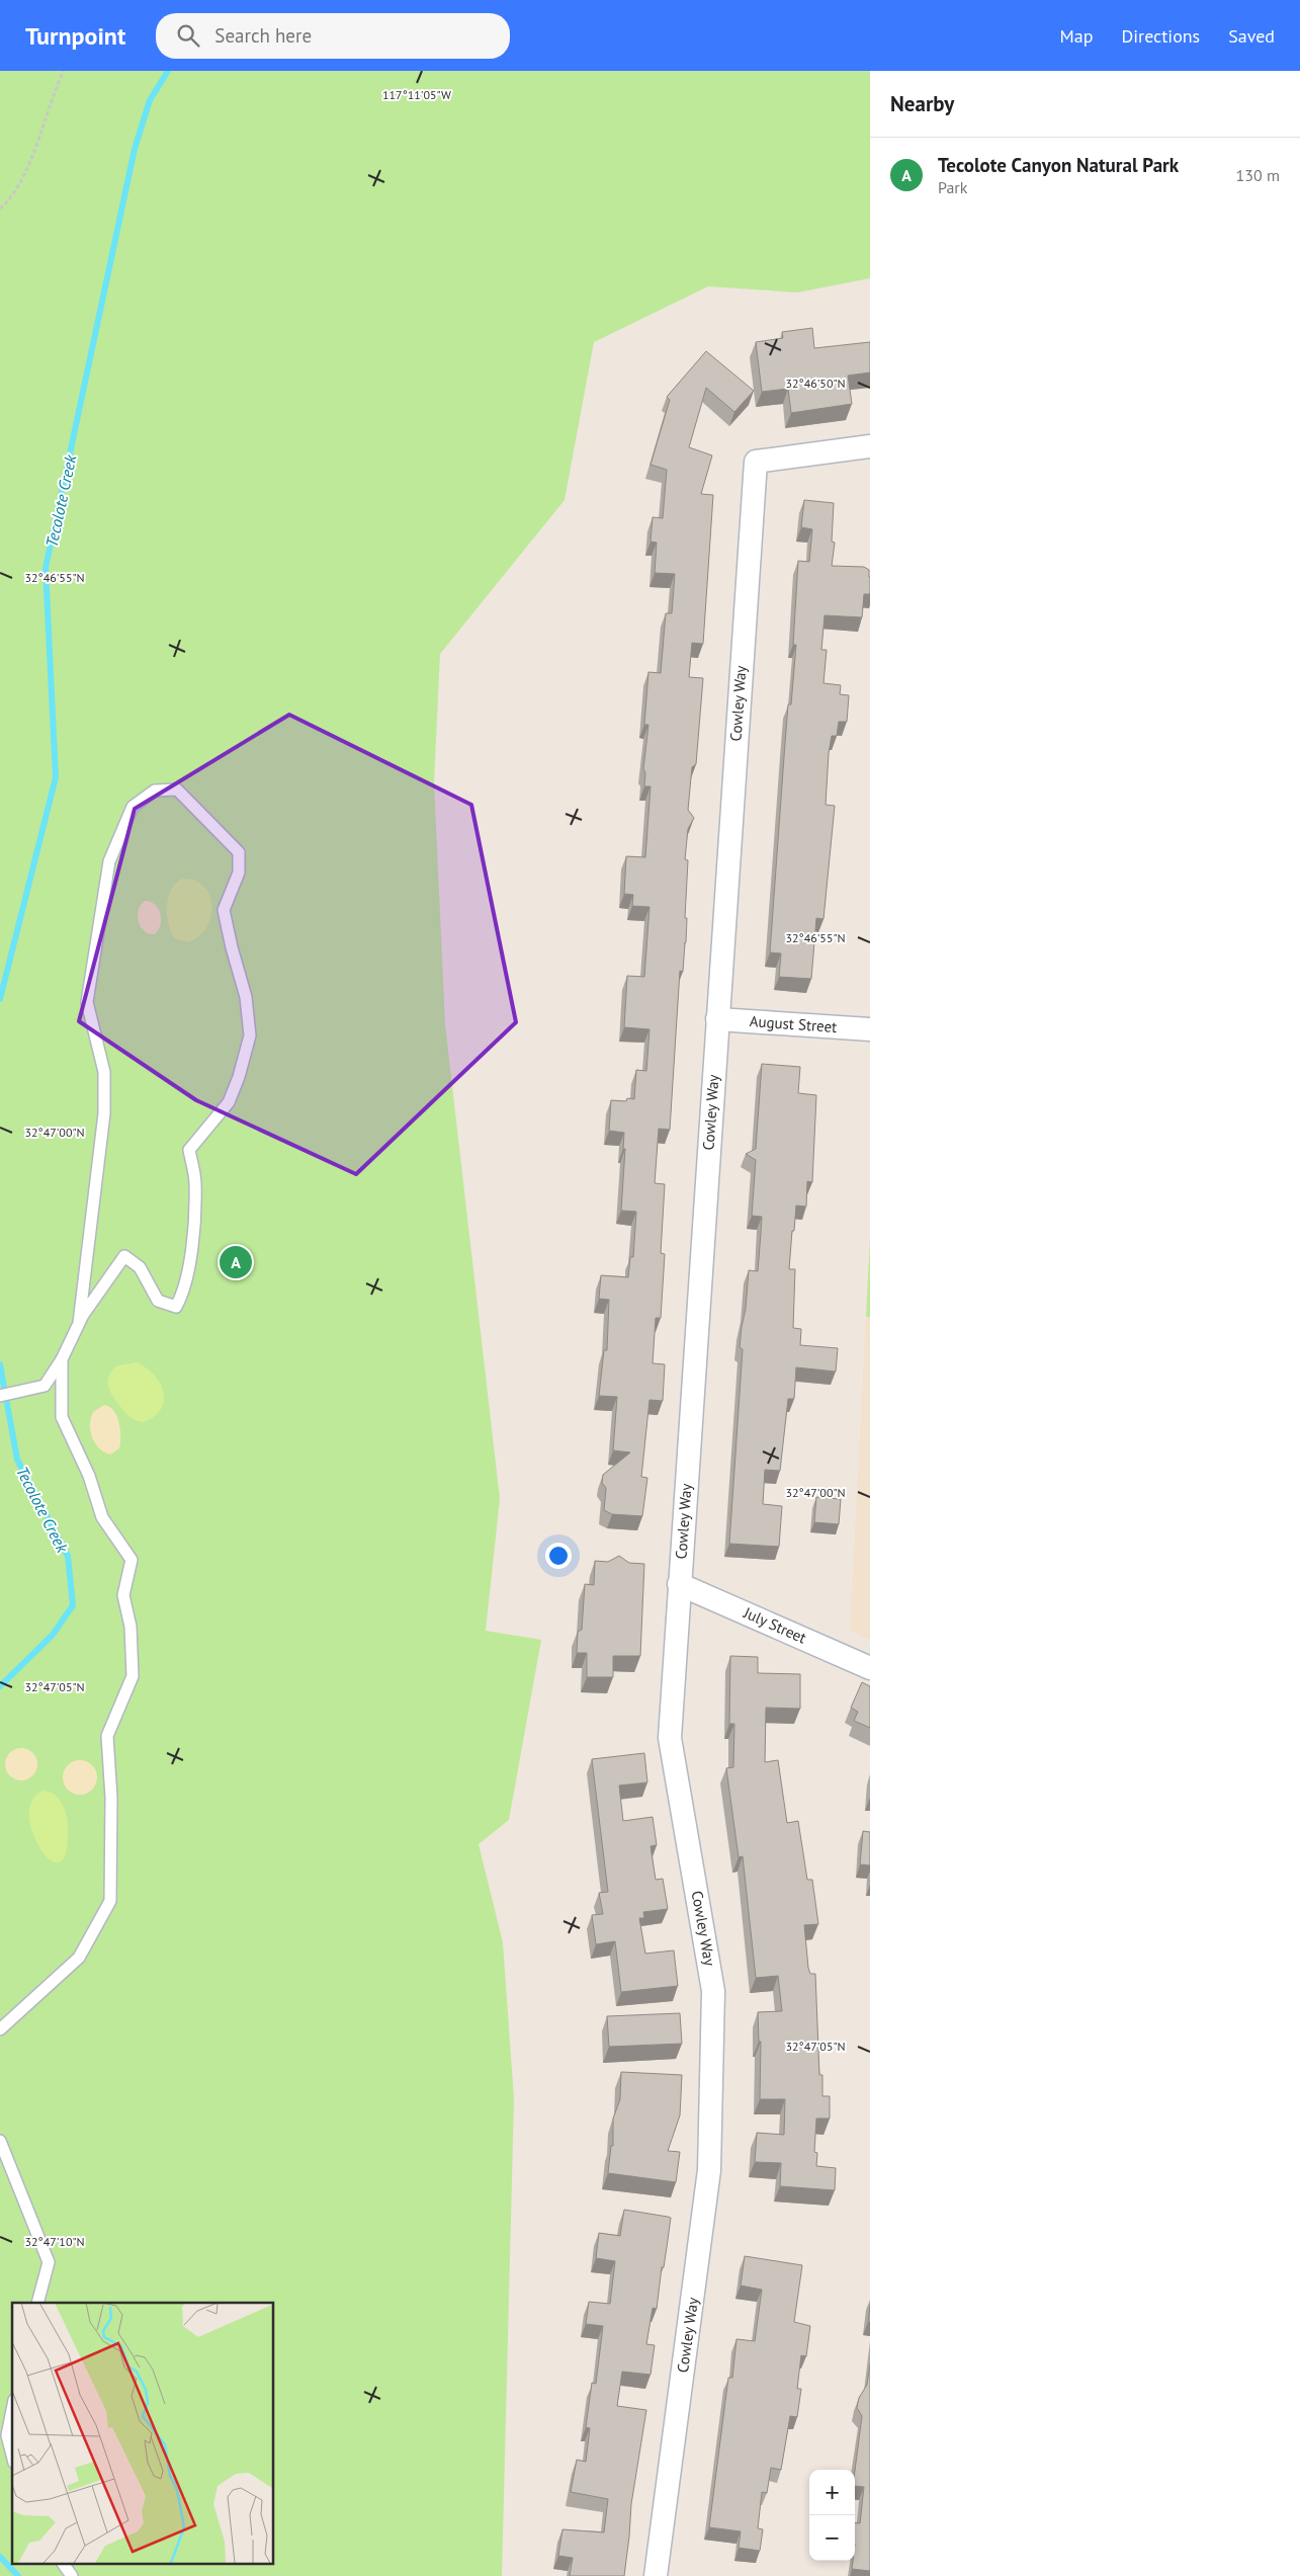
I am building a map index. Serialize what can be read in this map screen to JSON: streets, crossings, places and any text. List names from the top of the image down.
{
  "streets": {
    "street": ["Cowley Way", "August Street", "July Street"]
  },
  "crossings": [
    ["Cowley Way", "August Street"],
    ["Cowley Way", "July Street"]
  ],
  "water": ["Tecolote Creek"],
  "page": {
    "header": "Turnpoint",
    "search": "Search here",
    "nav": ["Map", "Directions", "Saved"],
    "heading": "Nearby",
    "list": [
      {
        "mark": "A",
        "name": "Tecolote Canyon Natural Park",
        "note": "Park",
        "value": "130 m"
      }
    ],
    "pins": "A",
    "map_buttons": ["+", "−"]
  },
  "coordinates": [
    "117°11'05\"W",
    "32°46'50\"N",
    "32°46'55\"N",
    "32°47'00\"N",
    "32°47'05\"N",
    "32°47'10\"N"
  ]
}
